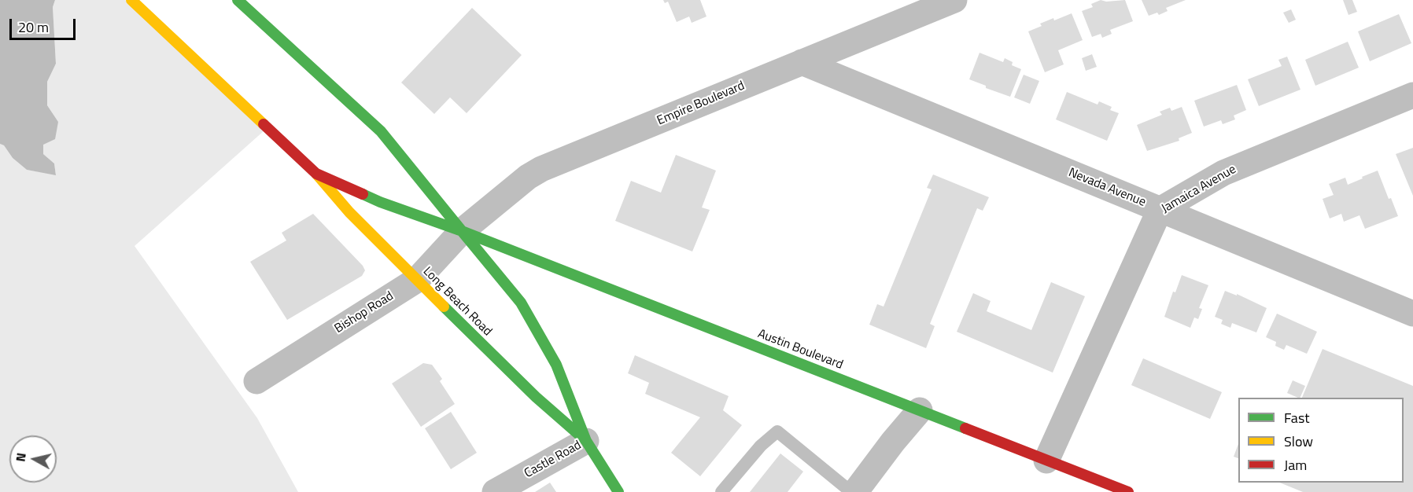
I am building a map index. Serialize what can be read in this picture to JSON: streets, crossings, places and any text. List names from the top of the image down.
{
  "streets": {
    "main road": ["Long Beach Road", "Austin Boulevard"],
    "street": [
      "Empire Boulevard",
      "Nevada Avenue",
      "Jamaica Avenue",
      "Bishop Road",
      "Castle Road"
    ]
  },
  "crossings": [
    ["Empire Boulevard", "Nevada Avenue"],
    ["Empire Boulevard", "Long Beach Road"],
    ["Empire Boulevard", "Bishop Road"],
    ["Empire Boulevard", "Austin Boulevard"],
    ["Nevada Avenue", "Jamaica Avenue"],
    ["Jamaica Avenue", "Austin Boulevard"],
    ["Long Beach Road", "Bishop Road"],
    ["Long Beach Road", "Austin Boulevard"],
    ["Long Beach Road", "Castle Road"],
    ["Bishop Road", "Austin Boulevard"]
  ],
  "legend": ["Fast", "Slow", "Jam"],
  "scale_bar": "20 m",
  "north": "left"
}
